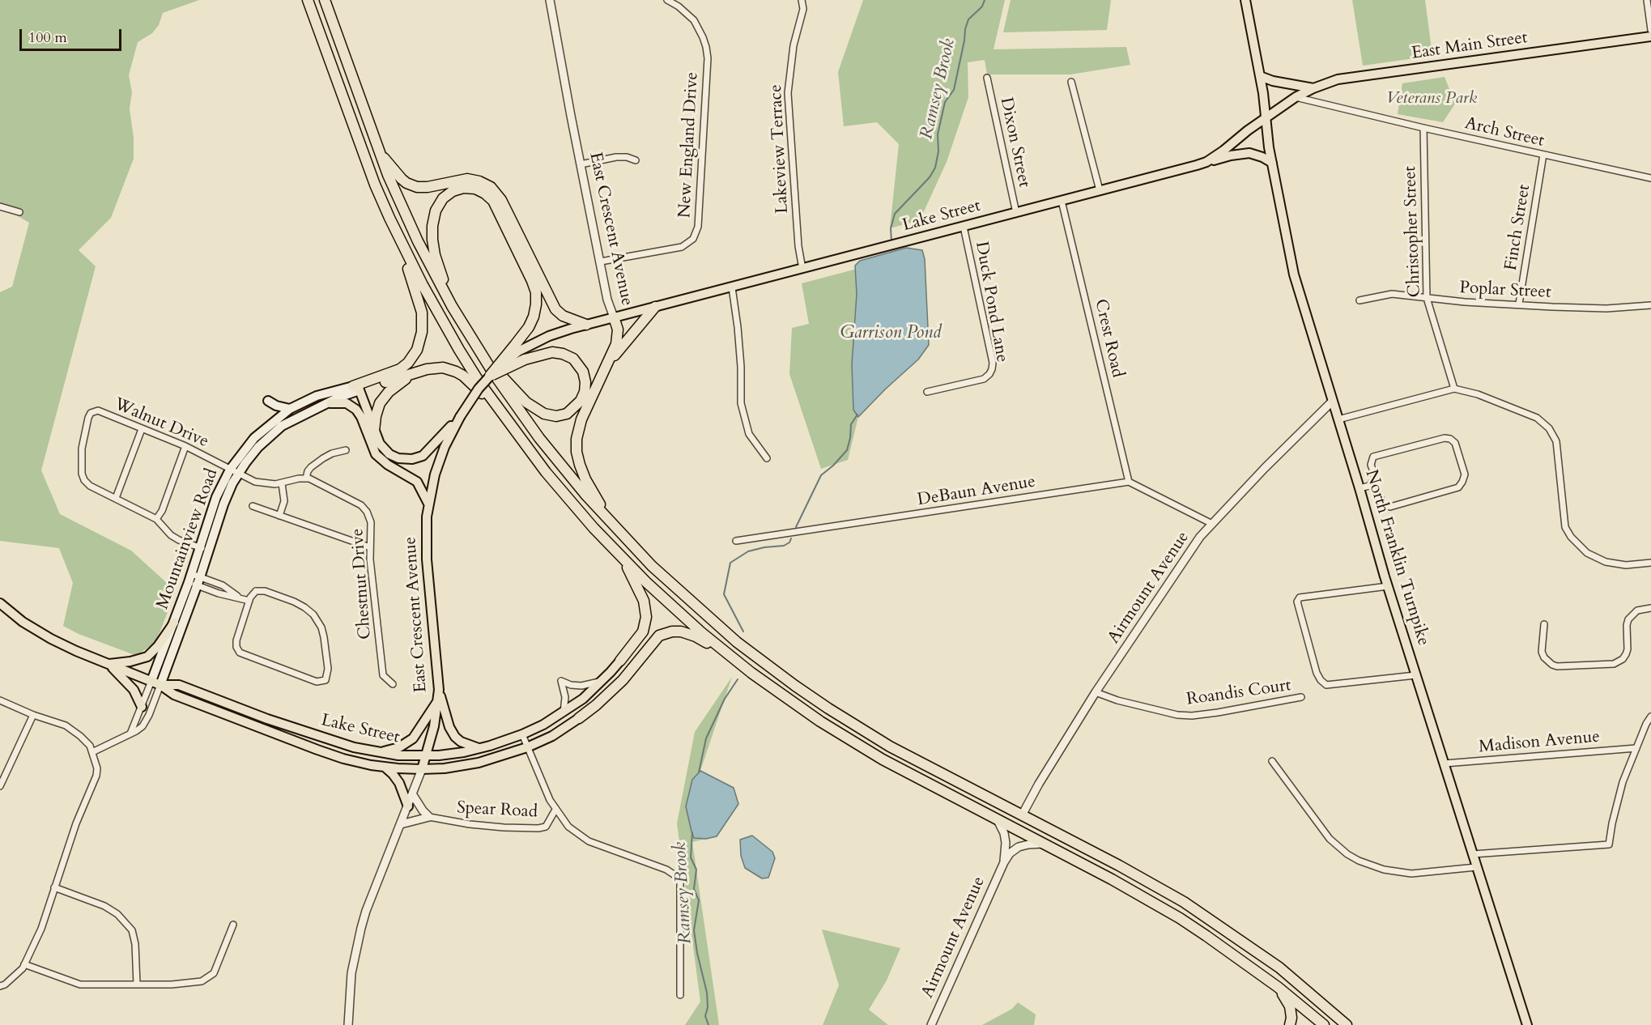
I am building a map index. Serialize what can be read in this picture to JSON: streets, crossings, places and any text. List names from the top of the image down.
{
  "streets": {
    "main road": [
      "East Main Street",
      "Lake Street",
      "East Crescent Avenue",
      "Mountainview Road",
      "North Franklin Turnpike"
    ],
    "street": [
      "Arch Street",
      "Dixon Street",
      "New England Drive",
      "Lakeview Terrace",
      "Finch Street",
      "Christopher Street",
      "Poplar Street",
      "Duck Pond Lane",
      "Crest Road",
      "Walnut Drive",
      "DeBaun Avenue",
      "Chestnut Drive",
      "Airmount Avenue",
      "Roandis Court",
      "Madison Avenue",
      "Spear Road"
    ]
  },
  "crossings": [
    ["East Main Street", "Arch Street"],
    ["East Main Street", "Lake Street"],
    ["East Main Street", "North Franklin Turnpike"],
    ["Arch Street", "Finch Street"],
    ["Arch Street", "Christopher Street"],
    ["Dixon Street", "Lake Street"],
    ["New England Drive", "East Crescent Avenue"],
    ["Lakeview Terrace", "Lake Street"],
    ["Lake Street", "East Crescent Avenue"],
    ["Lake Street", "Duck Pond Lane"],
    ["Lake Street", "Crest Road"],
    ["Lake Street", "Mountainview Road"],
    ["Lake Street", "North Franklin Turnpike"],
    ["Lake Street", "Spear Road"],
    ["Finch Street", "Poplar Street"],
    ["Christopher Street", "Poplar Street"],
    ["Crest Road", "DeBaun Avenue"],
    ["Walnut Drive", "Mountainview Road"],
    ["North Franklin Turnpike", "Airmount Avenue"],
    ["North Franklin Turnpike", "Madison Avenue"],
    ["Airmount Avenue", "Roandis Court"]
  ],
  "water": ["Ramsey Brook", "Garrison Pond"],
  "parks": ["Veterans Park"],
  "scale_bar": "100 m"
}
